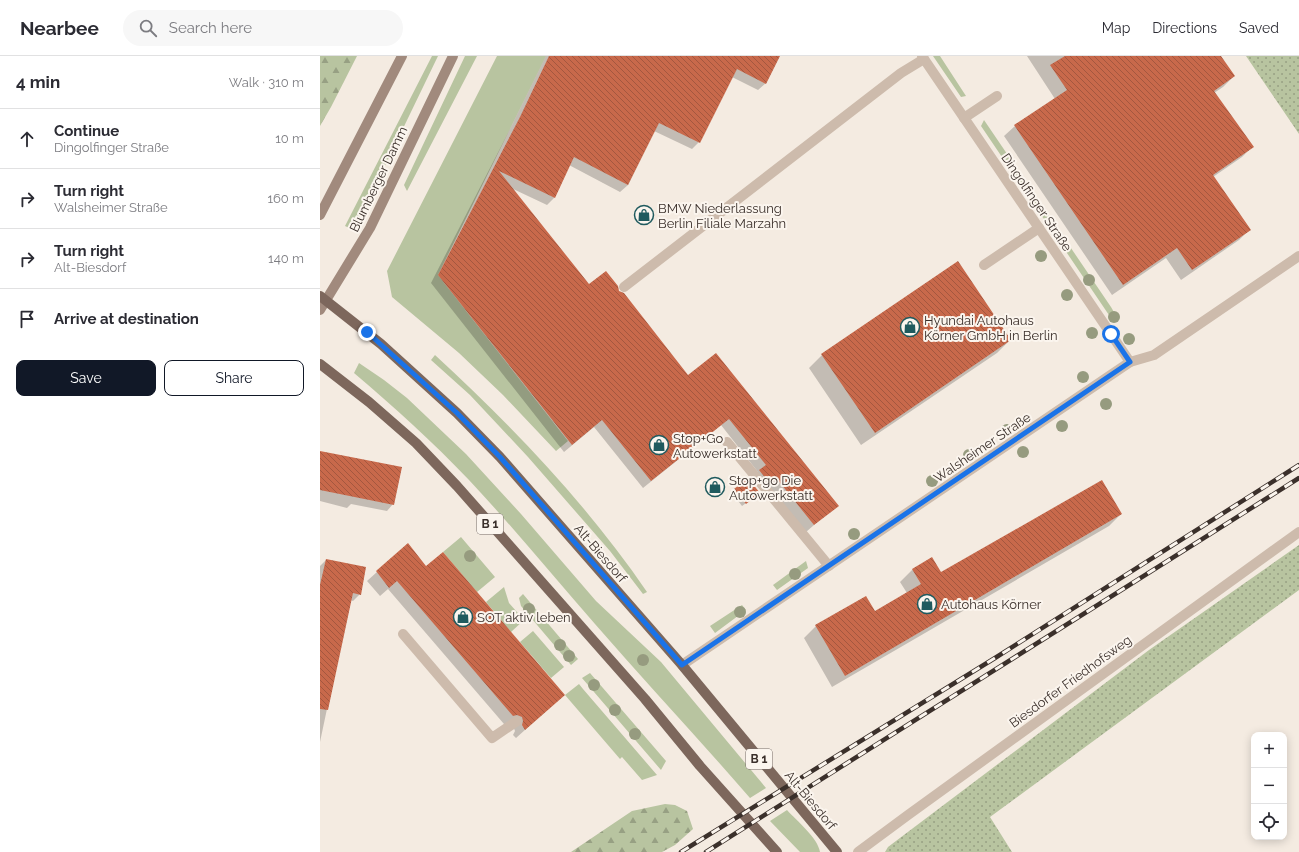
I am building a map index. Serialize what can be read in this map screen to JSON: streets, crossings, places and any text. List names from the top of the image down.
{
  "streets": {
    "main road": ["Blumberger Damm", "B 1", "Alt-Biesdorf"],
    "street": ["Dingolfinger Straße", "Walsheimer Straße", "Biesdorfer Friedhofsweg"]
  },
  "crossings": [
    ["Blumberger Damm", "Alt-Biesdorf"],
    ["Dingolfinger Straße", "Walsheimer Straße"],
    ["Walsheimer Straße", "Alt-Biesdorf"]
  ],
  "places": {
    "shop": [
      "BMW Niederlassung Berlin Filiale Marzahn",
      "Hyundai Autohaus Körner GmbH in Berlin",
      "Stop+Go Autowerkstatt",
      "Stop+go Die Autowerkstatt",
      "Autohaus Körner",
      "SOT aktiv leben"
    ]
  },
  "page": {
    "header": "Nearbee",
    "search": "Search here",
    "nav": ["Map", "Directions", "Saved"],
    "heading": ["4 min", "Walk · 310 m"],
    "list": [
      ["Continue", "Dingolfinger Straße", "10 m"],
      ["Turn right", "Walsheimer Straße", "160 m"],
      ["Turn right", "Alt-Biesdorf", "140 m"],
      "Arrive at destination"
    ],
    "buttons": ["Save", "Share"],
    "map_buttons": ["+", "−"]
  }
}
